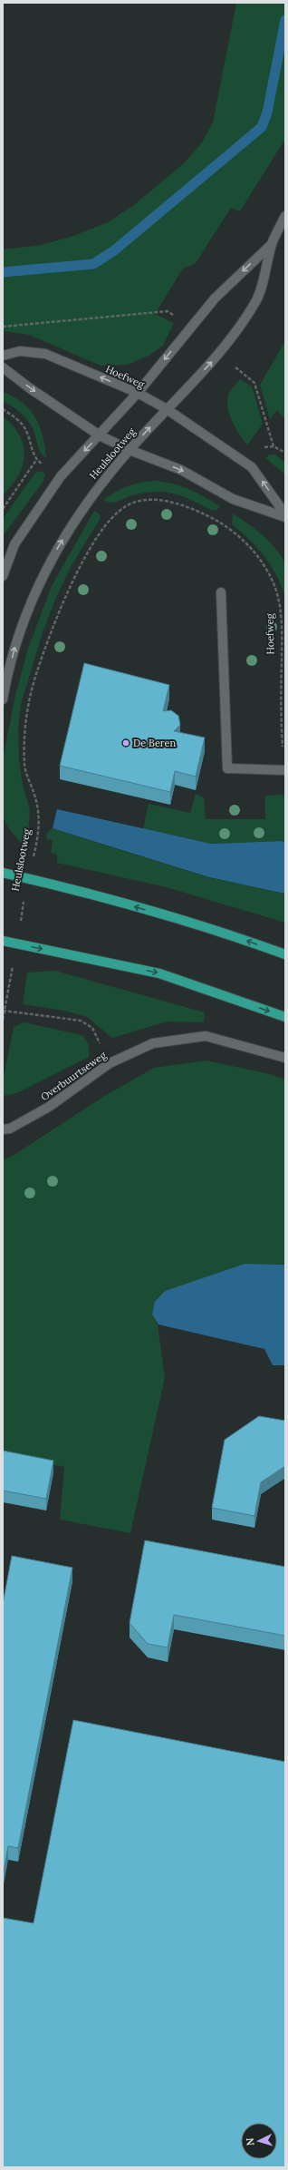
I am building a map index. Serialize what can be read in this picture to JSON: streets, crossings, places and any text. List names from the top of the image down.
{
  "streets": {
    "street": ["Hoefweg", "Heulslootweg", "Overbuurtseweg"]
  },
  "crossings": [
    ["Hoefweg", "Heulslootweg"]
  ],
  "places": ["De Beren"],
  "north": "left"
}
